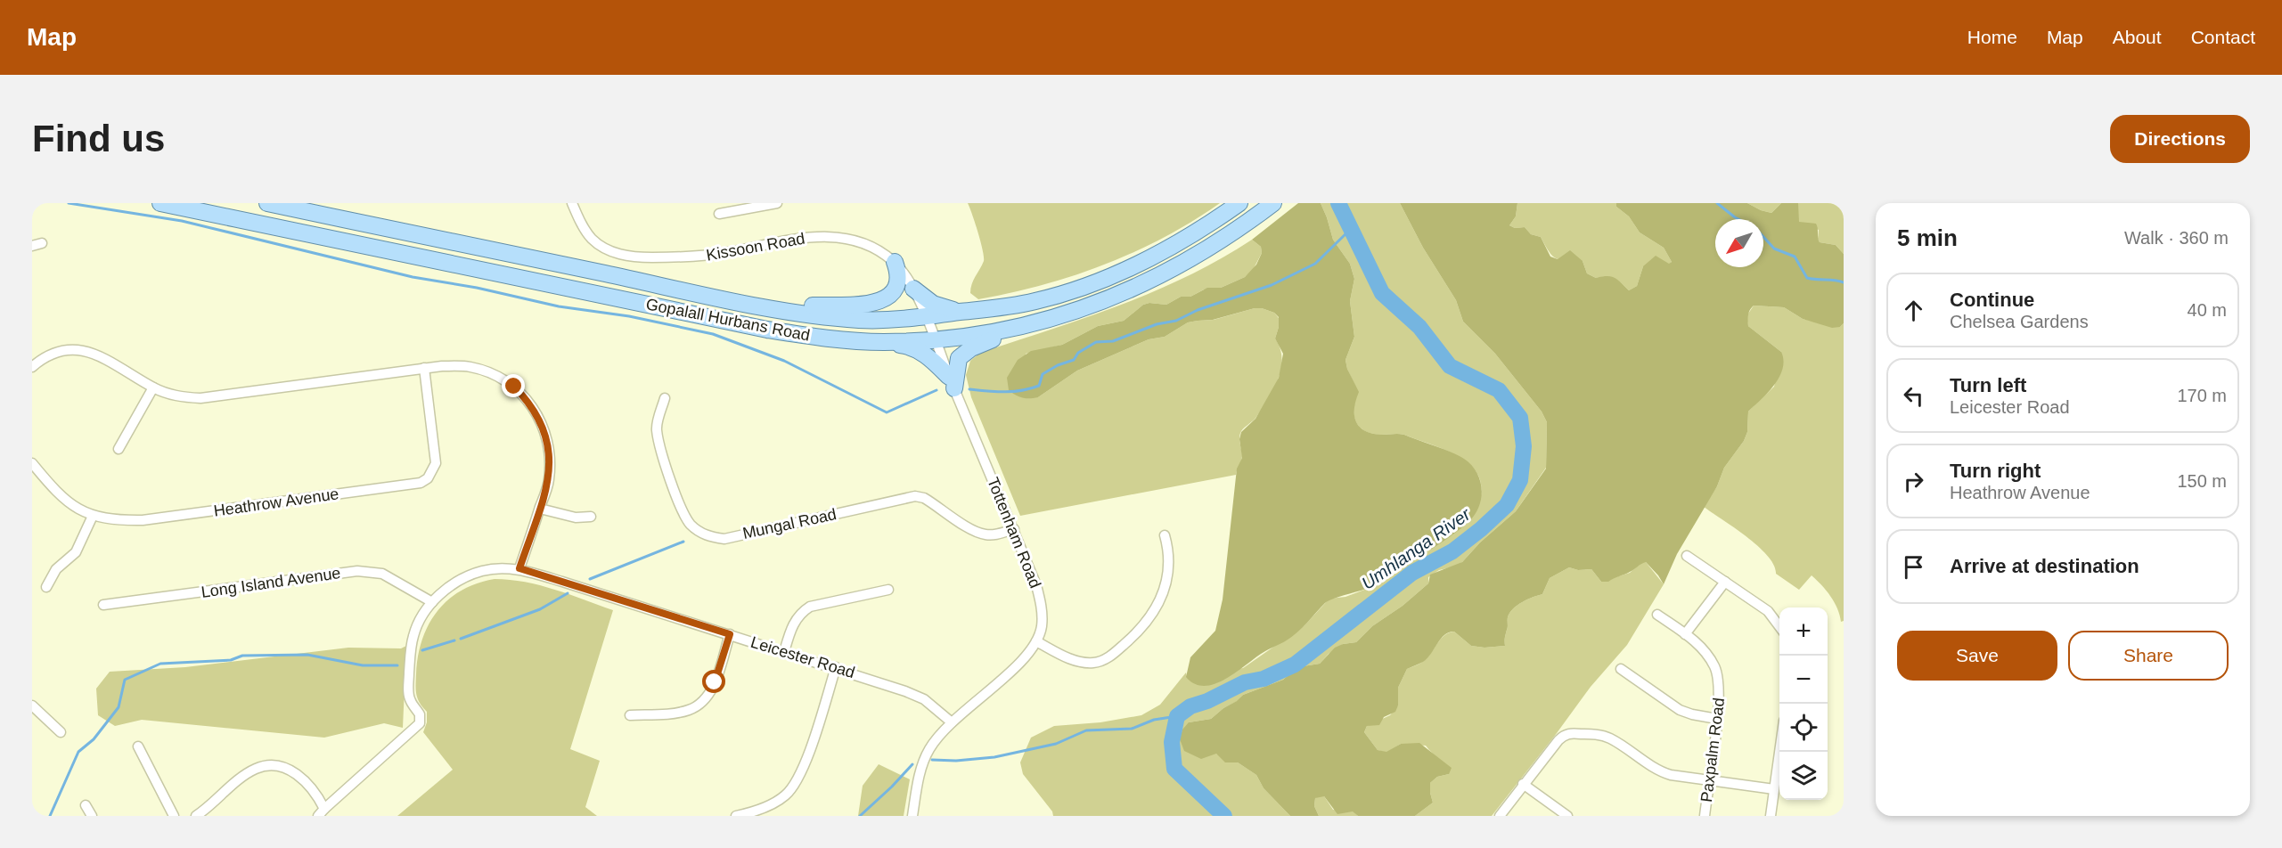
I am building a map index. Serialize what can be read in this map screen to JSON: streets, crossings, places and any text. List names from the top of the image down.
{
  "streets": {
    "main road": ["Gopalall Hurbans Road"],
    "street": [
      "Kissoon Road",
      "Heathrow Avenue",
      "Mungal Road",
      "Tottenham Road",
      "Long Island Avenue",
      "Leicester Road",
      "Paxpalm Road"
    ]
  },
  "crossings": [
    ["Kissoon Road", "Gopalall Hurbans Road"],
    ["Kissoon Road", "Tottenham Road"],
    ["Gopalall Hurbans Road", "Tottenham Road"],
    ["Mungal Road", "Tottenham Road"],
    ["Tottenham Road", "Leicester Road"],
    ["Long Island Avenue", "Leicester Road"]
  ],
  "water": ["Umhlanga River"],
  "north": "bottom left",
  "page": {
    "header": "Map",
    "nav": [
      "Home",
      "Map",
      "About",
      "Contact"
    ],
    "buttons": [
      "Directions",
      ["Save", "Share"]
    ],
    "title": "Find us",
    "heading": ["5 min", "Walk · 360 m"],
    "list": [
      ["Continue", "Chelsea Gardens", "40 m"],
      ["Turn left", "Leicester Road", "170 m"],
      ["Turn right", "Heathrow Avenue", "150 m"],
      "Arrive at destination"
    ],
    "map_buttons": ["+", "−"]
  }
}
